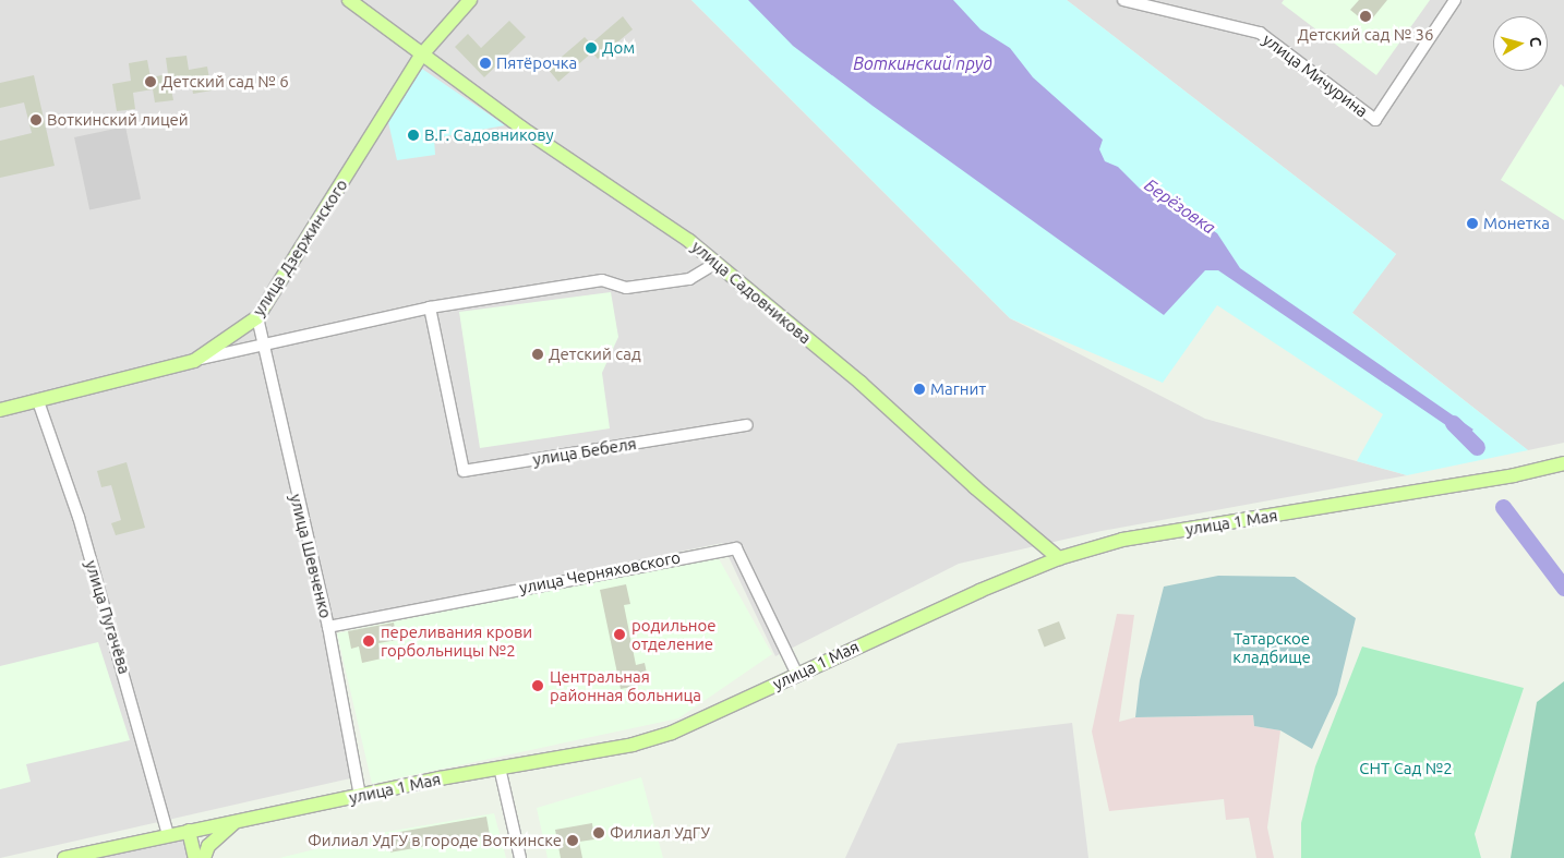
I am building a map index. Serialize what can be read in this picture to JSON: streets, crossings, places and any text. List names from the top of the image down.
{
  "streets": {
    "main road": ["улица Дзержинского", "улица Садовникова", "улица 1 Мая"],
    "street": [
      "улица Мичурина",
      "улица Бебеля",
      "улица Шевченко",
      "улица Черняховского",
      "улица Пугачёва"
    ]
  },
  "crossings": [
    ["улица Дзержинского", "улица Садовникова"],
    ["улица Дзержинского", "улица Шевченко"],
    ["улица Дзержинского", "улица Пугачёва"],
    ["улица Садовникова", "улица 1 Мая"],
    ["улица 1 Мая", "улица Шевченко"],
    ["улица 1 Мая", "улица Черняховского"],
    ["улица 1 Мая", "улица Пугачёва"],
    ["улица Шевченко", "улица Черняховского"]
  ],
  "water": ["Воткинский пруд", "Берёзовка"],
  "parks": ["Татарское кладбище", "СНТ Сад №2"],
  "places": [
    "Детский сад № 36",
    "Дом",
    "Пятёрочка",
    "Детский сад № 6",
    "Воткинский лицей",
    "В.Г. Садовникову",
    "Монетка",
    "Детский сад",
    "Магнит",
    "родильное отделение",
    "переливания крови горбольницы №2",
    "Центральная районная больница",
    "Филиал УдГУ",
    "Филиал УдГУ в городе Воткинске"
  ],
  "north": "right"
}
